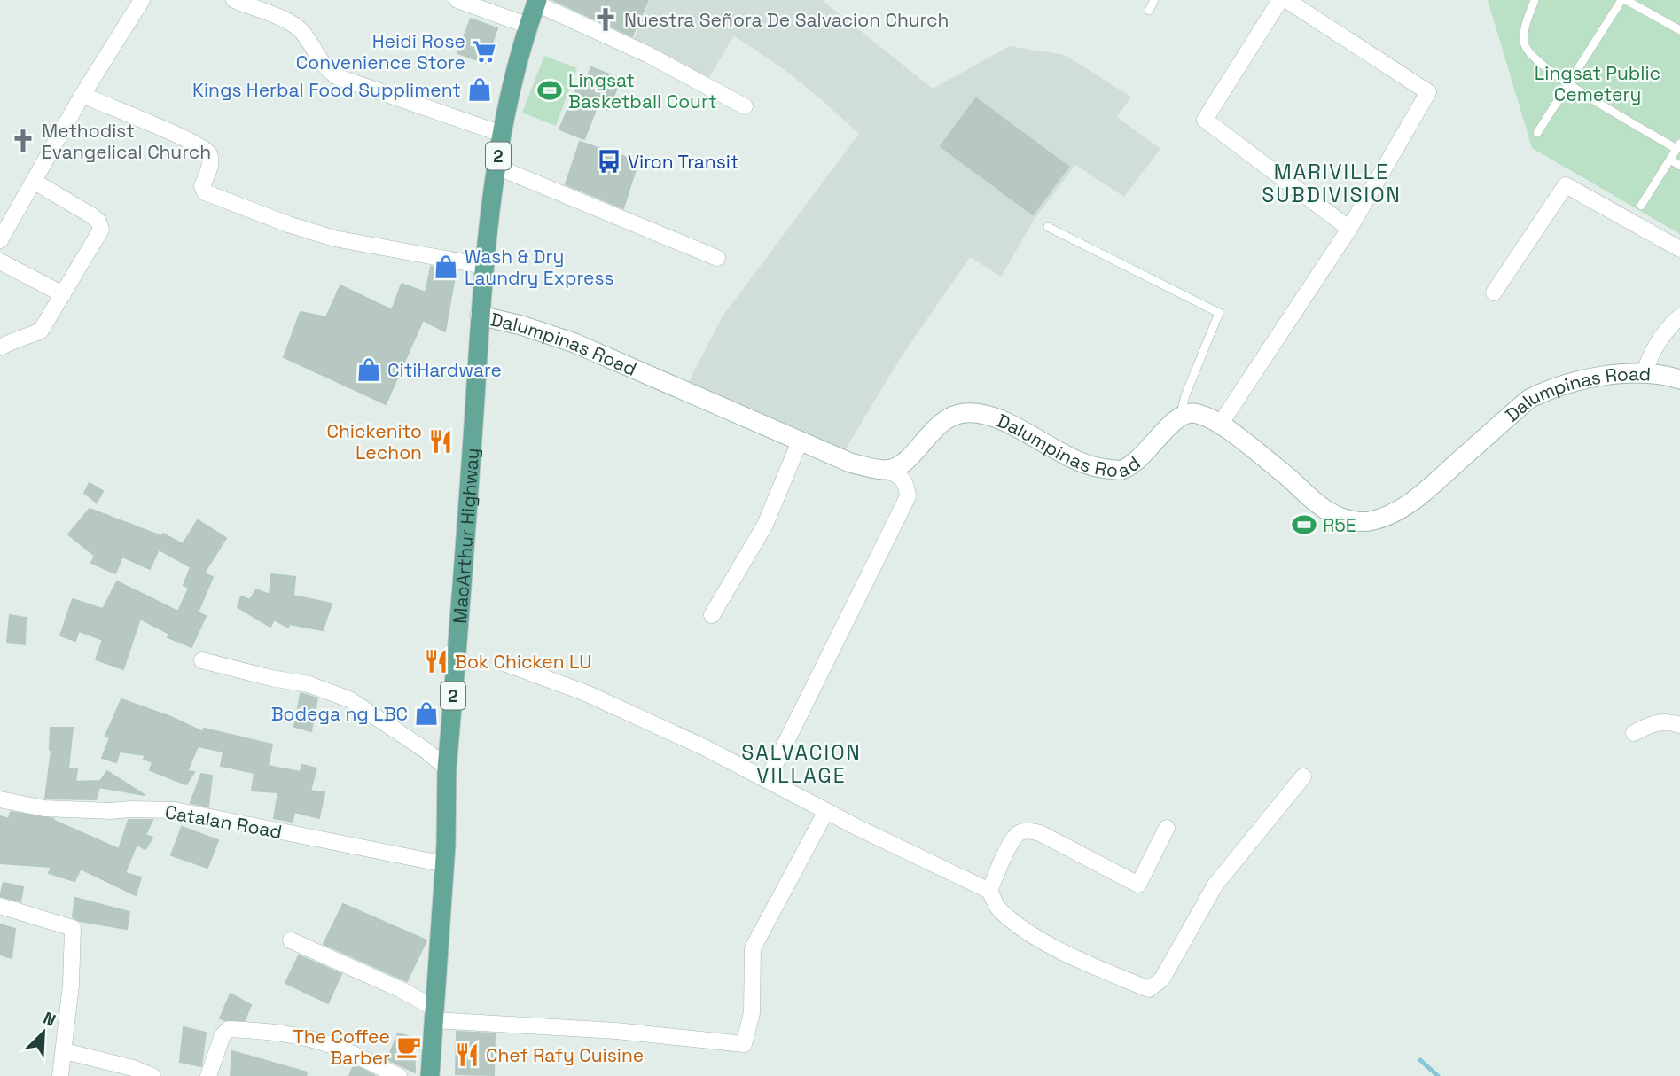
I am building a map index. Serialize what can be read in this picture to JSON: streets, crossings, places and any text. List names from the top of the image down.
{
  "streets": {
    "main road": ["2", "MacArthur Highway"],
    "street": ["Dalumpinas Road", "Catalan Road"]
  },
  "crossings": [
    ["Dalumpinas Road", "MacArthur Highway"],
    ["MacArthur Highway", "Catalan Road"]
  ],
  "districts": ["MARIVILLE SUBDIVISION", "SALVACION VILLAGE"],
  "parks": ["Lingsat Public Cemetery"],
  "places": {
    "church": ["Nuestra Señora De Salvacion Church", "Methodist Evangelical Church"],
    "supermarket": ["Heidi Rose Convenience Store"],
    "shop": [
      "Kings Herbal Food Suppliment",
      "Wash & Dry Laundry Express",
      "CitiHardware",
      "Bodega ng LBC"
    ],
    "sports": ["Lingsat Basketball Court", "R5E"],
    "bus stop": ["Viron Transit"],
    "restaurant": ["Chickenito Lechon", "Bok Chicken LU", "Chef Rafy Cuisine"],
    "cafe": ["The Coffee Barber"]
  },
  "north": "top right"
}
